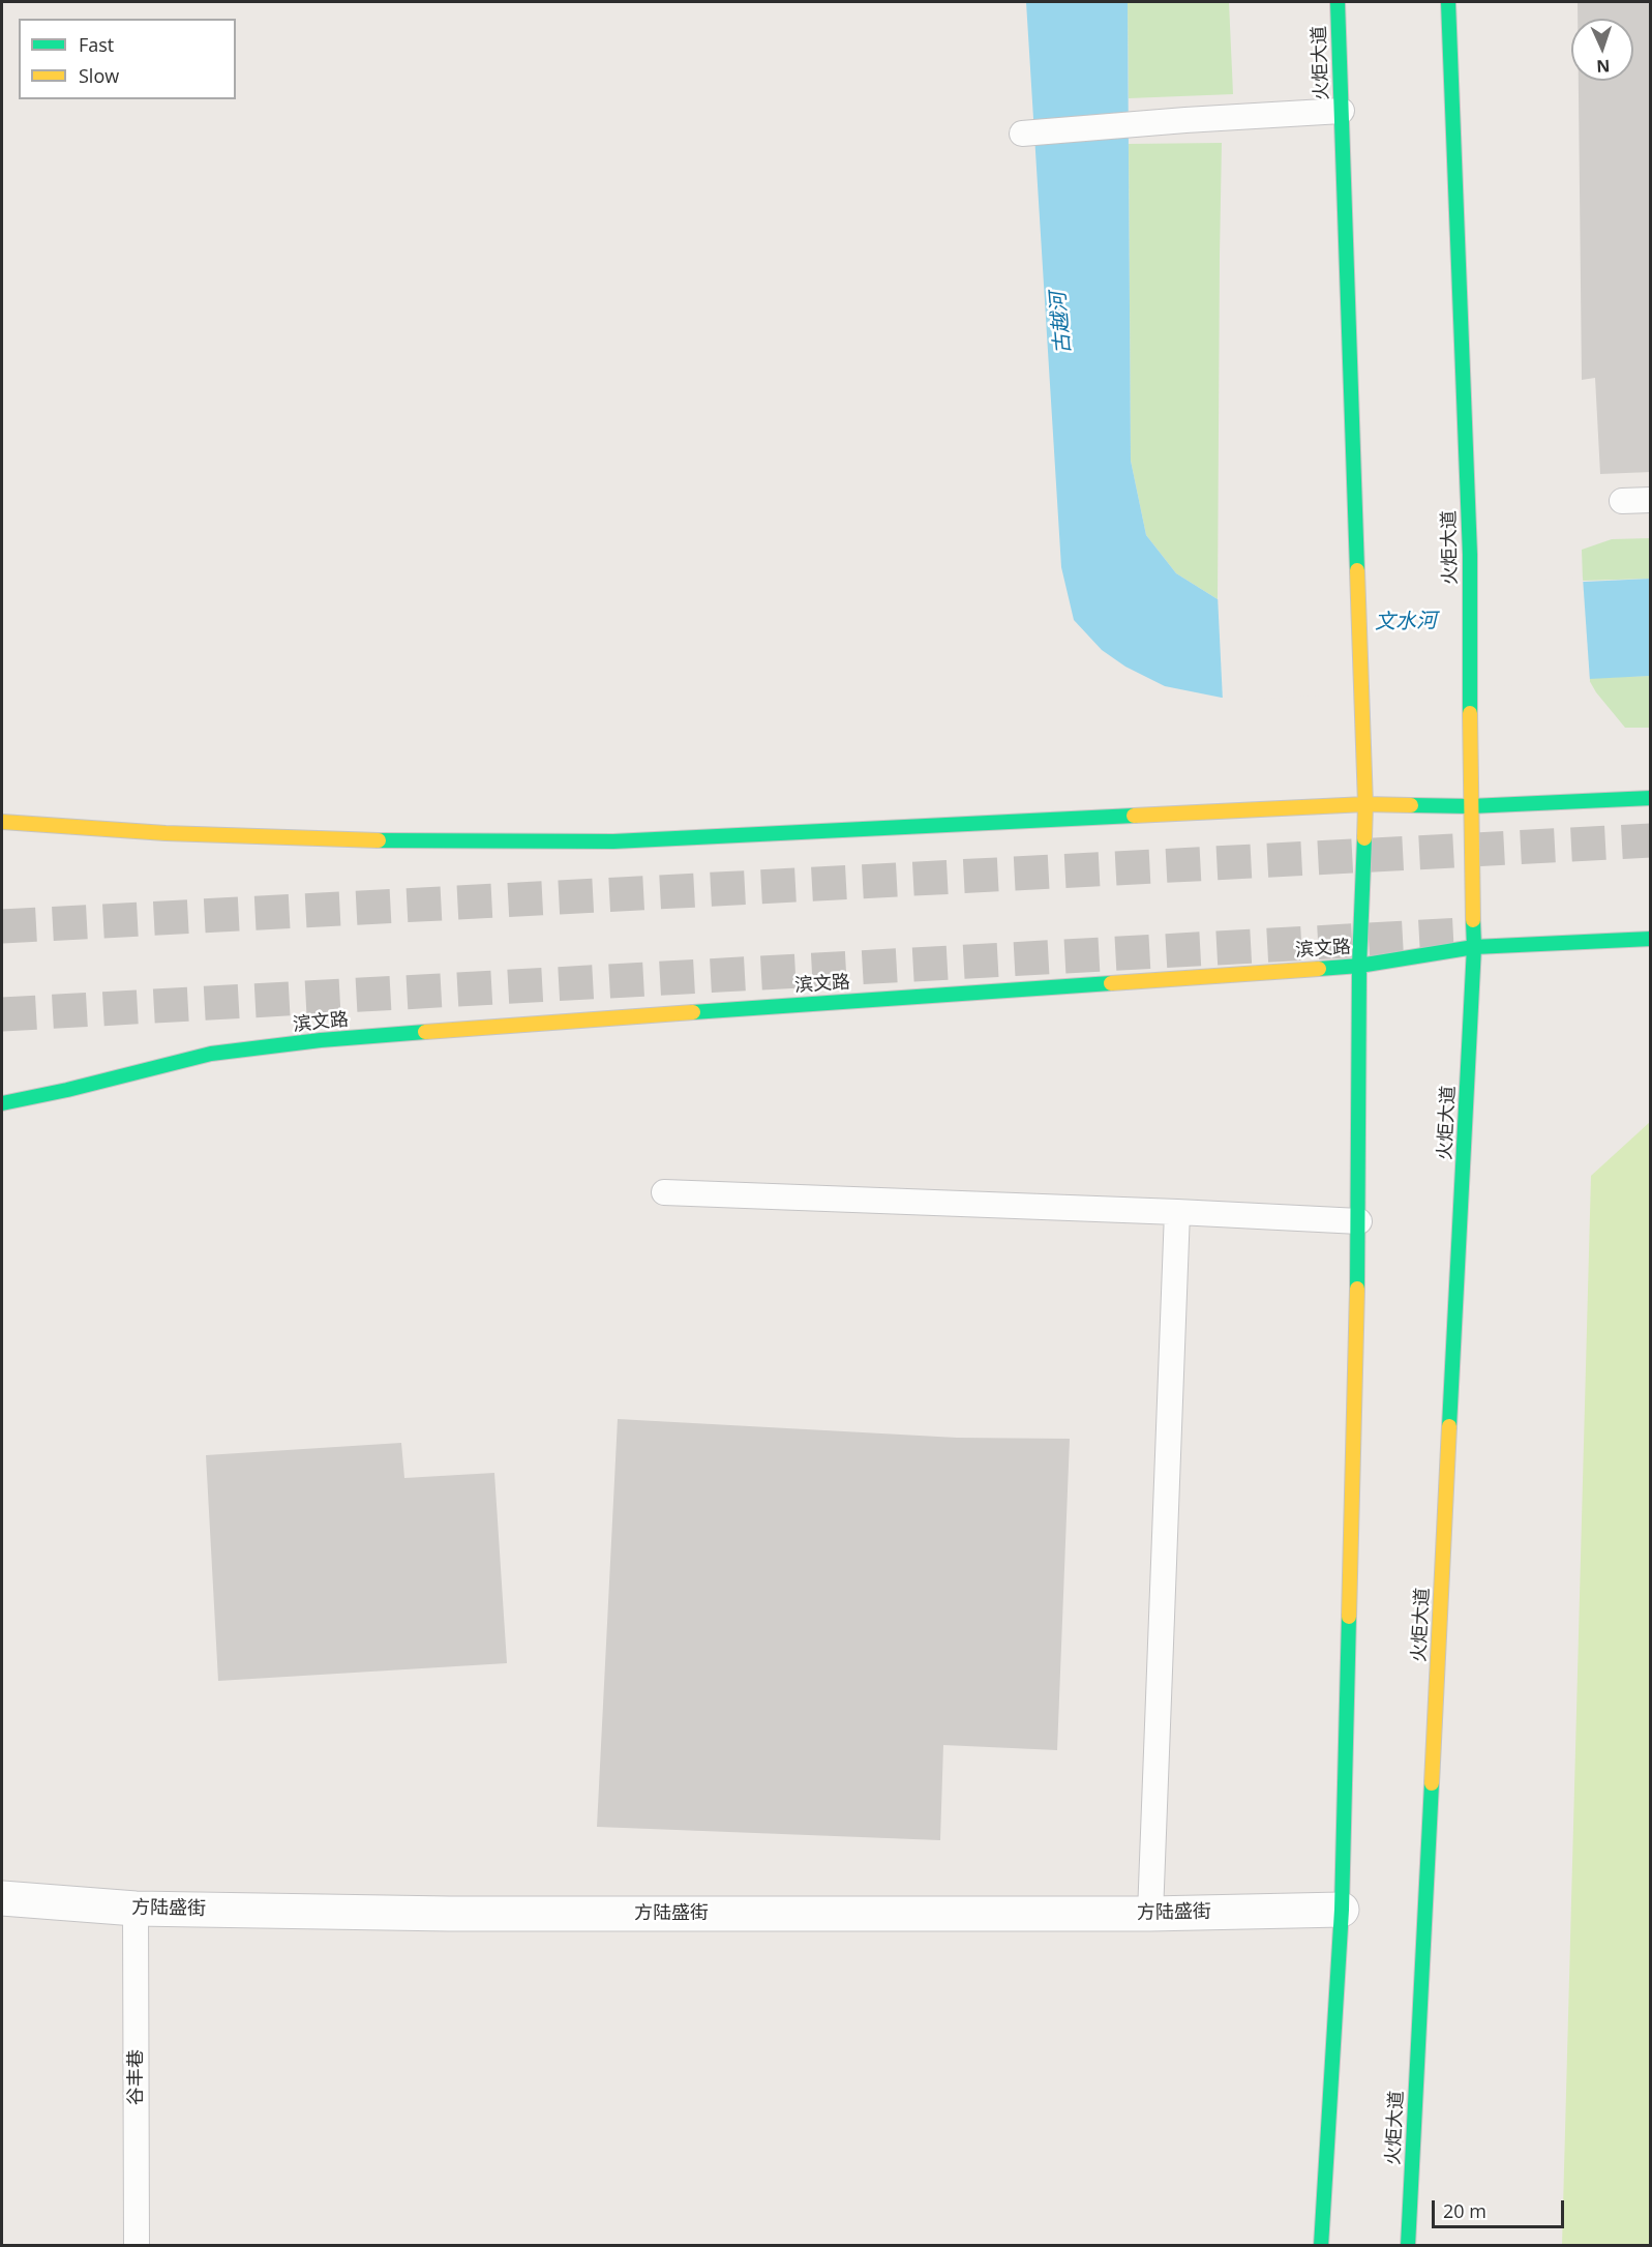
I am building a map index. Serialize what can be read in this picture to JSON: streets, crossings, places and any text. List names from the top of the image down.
{
  "streets": {
    "main road": ["火炬大道", "滨文路"],
    "street": ["方陆盛街"],
    "lane": ["谷丰巷"]
  },
  "crossings": [
    ["火炬大道", "滨文路"],
    ["火炬大道", "方陆盛街"],
    ["方陆盛街", "谷丰巷"]
  ],
  "water": ["古越河", "文水河"],
  "legend": ["Fast", "Slow"],
  "scale_bar": "20 m",
  "north": "bottom"
}
